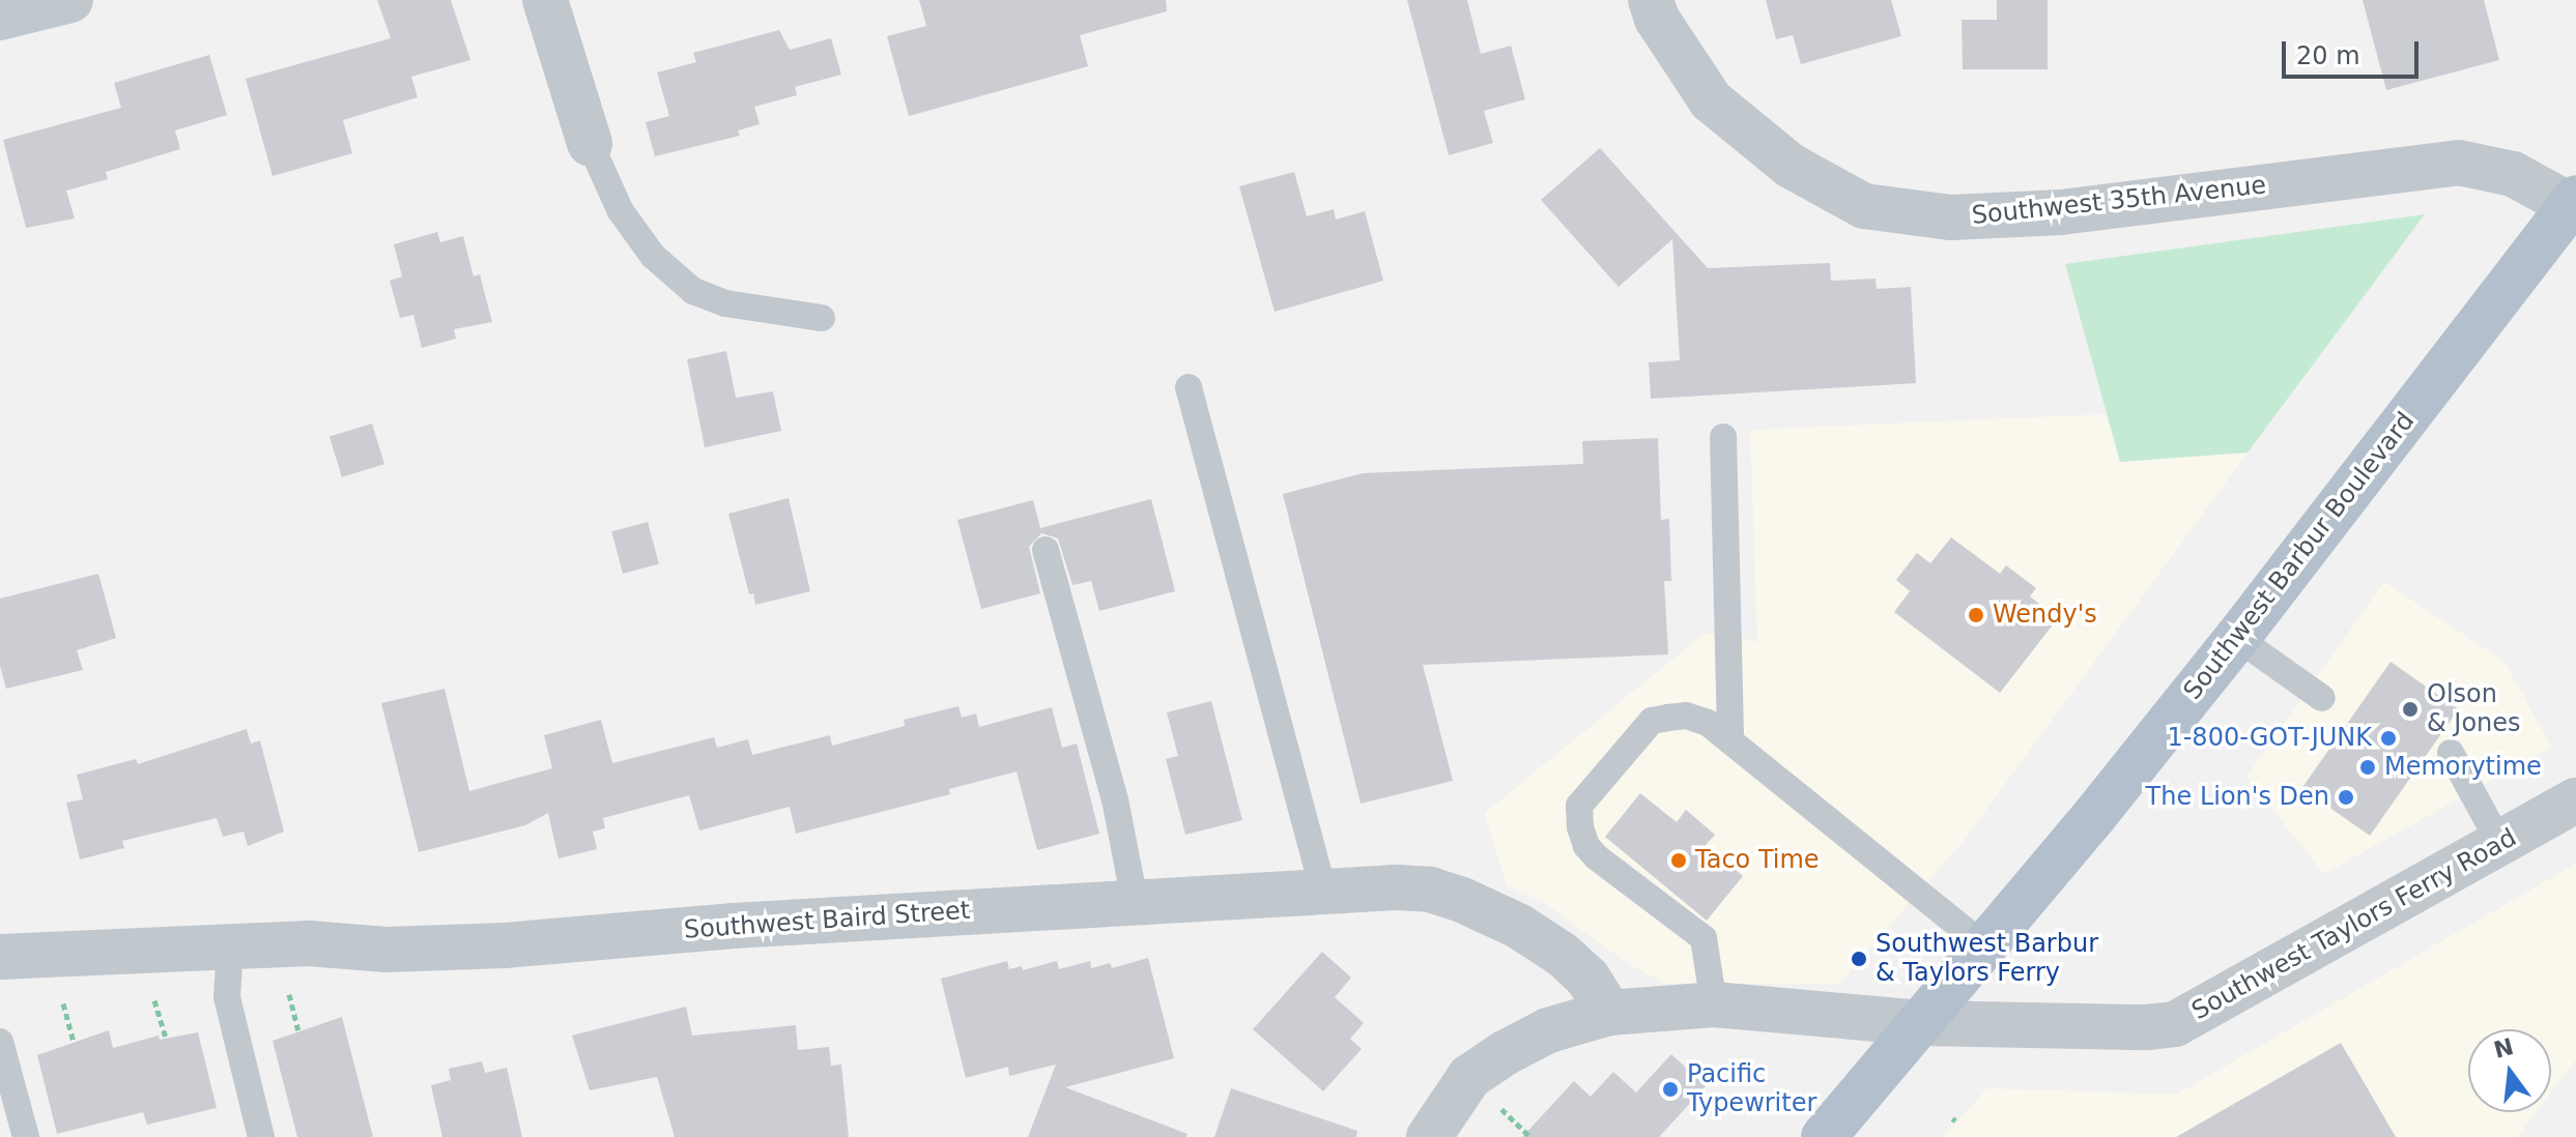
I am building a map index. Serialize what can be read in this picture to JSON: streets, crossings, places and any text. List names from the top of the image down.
{
  "streets": {
    "main road": ["Southwest Barbur Boulevard"],
    "street": ["Southwest 35th Avenue", "Southwest Baird Street", "Southwest Taylors Ferry Road"]
  },
  "crossings": [
    ["Southwest 35th Avenue", "Southwest Barbur Boulevard"],
    ["Southwest Barbur Boulevard", "Southwest Taylors Ferry Road"],
    ["Southwest Baird Street", "Southwest Taylors Ferry Road"]
  ],
  "places": [
    "Wendy's",
    "Olson & Jones",
    "1-800-GOT-JUNK",
    "Memorytime",
    "The Lion's Den",
    "Taco Time",
    "Southwest Barbur & Taylors Ferry",
    "Pacific Typewriter"
  ],
  "scale_bar": "20 m",
  "north": "top"
}
